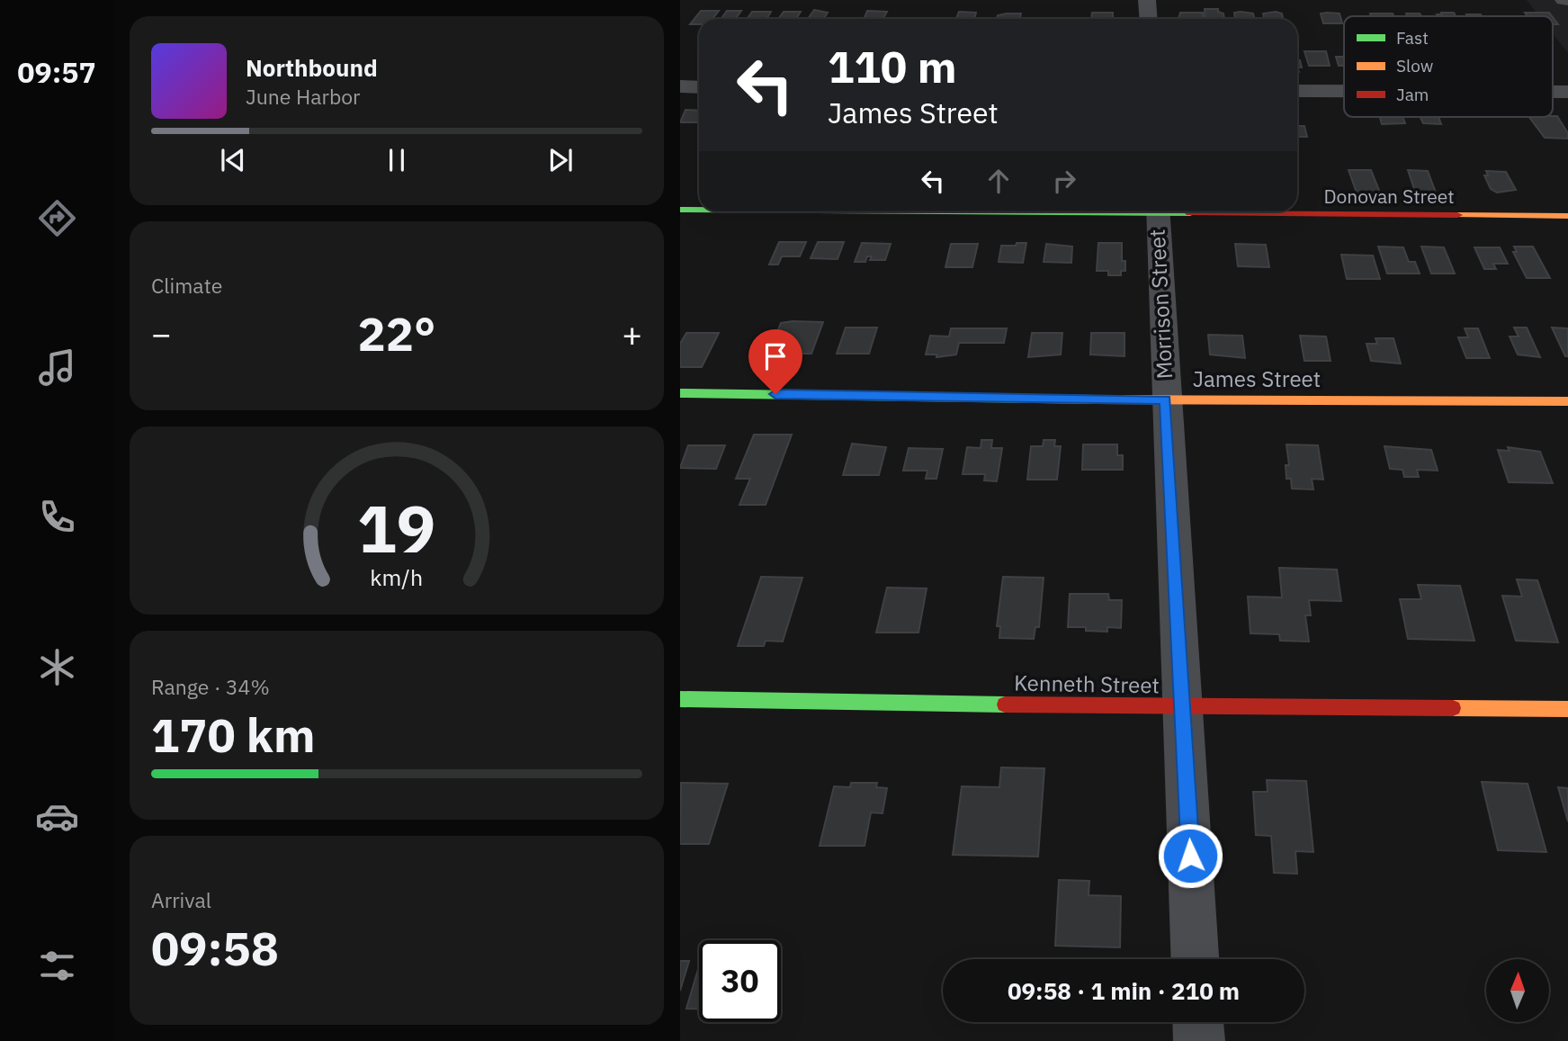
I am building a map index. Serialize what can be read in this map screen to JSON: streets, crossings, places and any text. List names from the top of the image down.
{
  "streets": {
    "street": [
      "Donovan Street",
      "Morrison Street",
      "James Street",
      "Kenneth Street"
    ]
  },
  "crossings": [
    ["Morrison Street", "James Street"],
    ["Morrison Street", "Kenneth Street"]
  ],
  "legend": ["Fast", "Slow", "Jam"],
  "north": "top",
  "page": {
    "tabs": "09:57",
    "turn": ["110 m", "James Street"],
    "song": ["Northbound", "June Harbor"],
    "tile": [
      "Climate",
      ["Range · 34%", "170 km"],
      ["Arrival", "09:58"]
    ],
    "heat": ["−", "22°", "+"],
    "limit": "30",
    "trip": "09:58 · 1 min · 210 m",
    "gauge": ["19", "km/h"]
  }
}
